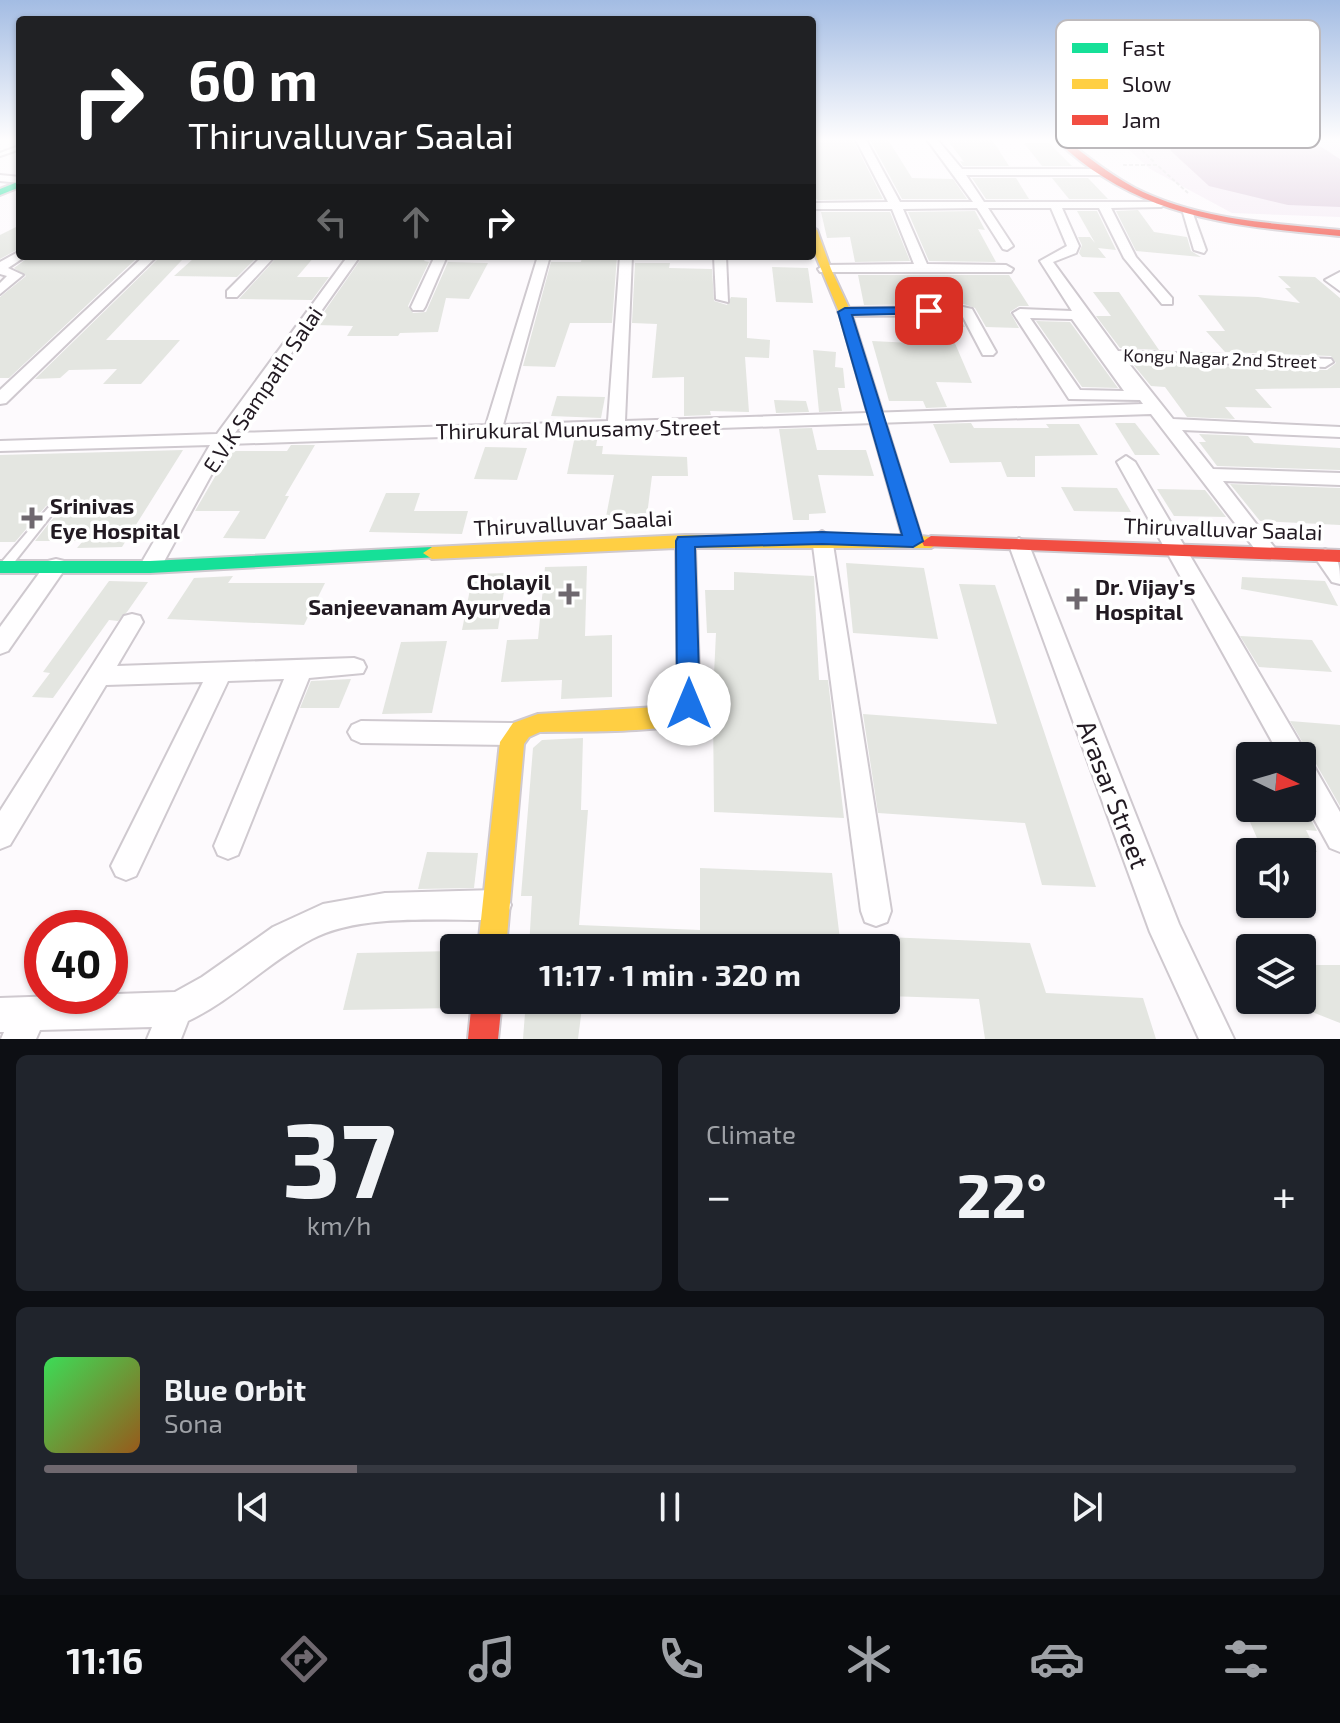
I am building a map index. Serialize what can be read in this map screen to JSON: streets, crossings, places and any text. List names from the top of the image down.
{
  "streets": {
    "street": [
      "Kongu Nagar 2nd Street",
      "E.V.K Sampath Salai",
      "Thirukural Munusamy Street",
      "Thiruvalluvar Saalai",
      "Arasar Street"
    ]
  },
  "crossings": [
    ["E.V.K Sampath Salai", "Thirukural Munusamy Street"],
    ["E.V.K Sampath Salai", "Thiruvalluvar Saalai"],
    ["Thiruvalluvar Saalai", "Arasar Street"]
  ],
  "places": {
    "health": ["Srinivas Eye Hospital", "Cholayil Sanjeevanam Ayurveda", "Dr. Vijay's Hospital"]
  },
  "legend": ["Fast", "Slow", "Jam"],
  "north": "right",
  "page": {
    "turn": ["60 m", "Thiruvalluvar Saalai"],
    "limit": "40",
    "trip": "11:17 · 1 min · 320 m",
    "tile": [
      ["37", "km/h"],
      "Climate"
    ],
    "heat": ["−", "22°", "+"],
    "song": ["Blue Orbit", "Sona"],
    "tabs": "11:16"
  }
}
